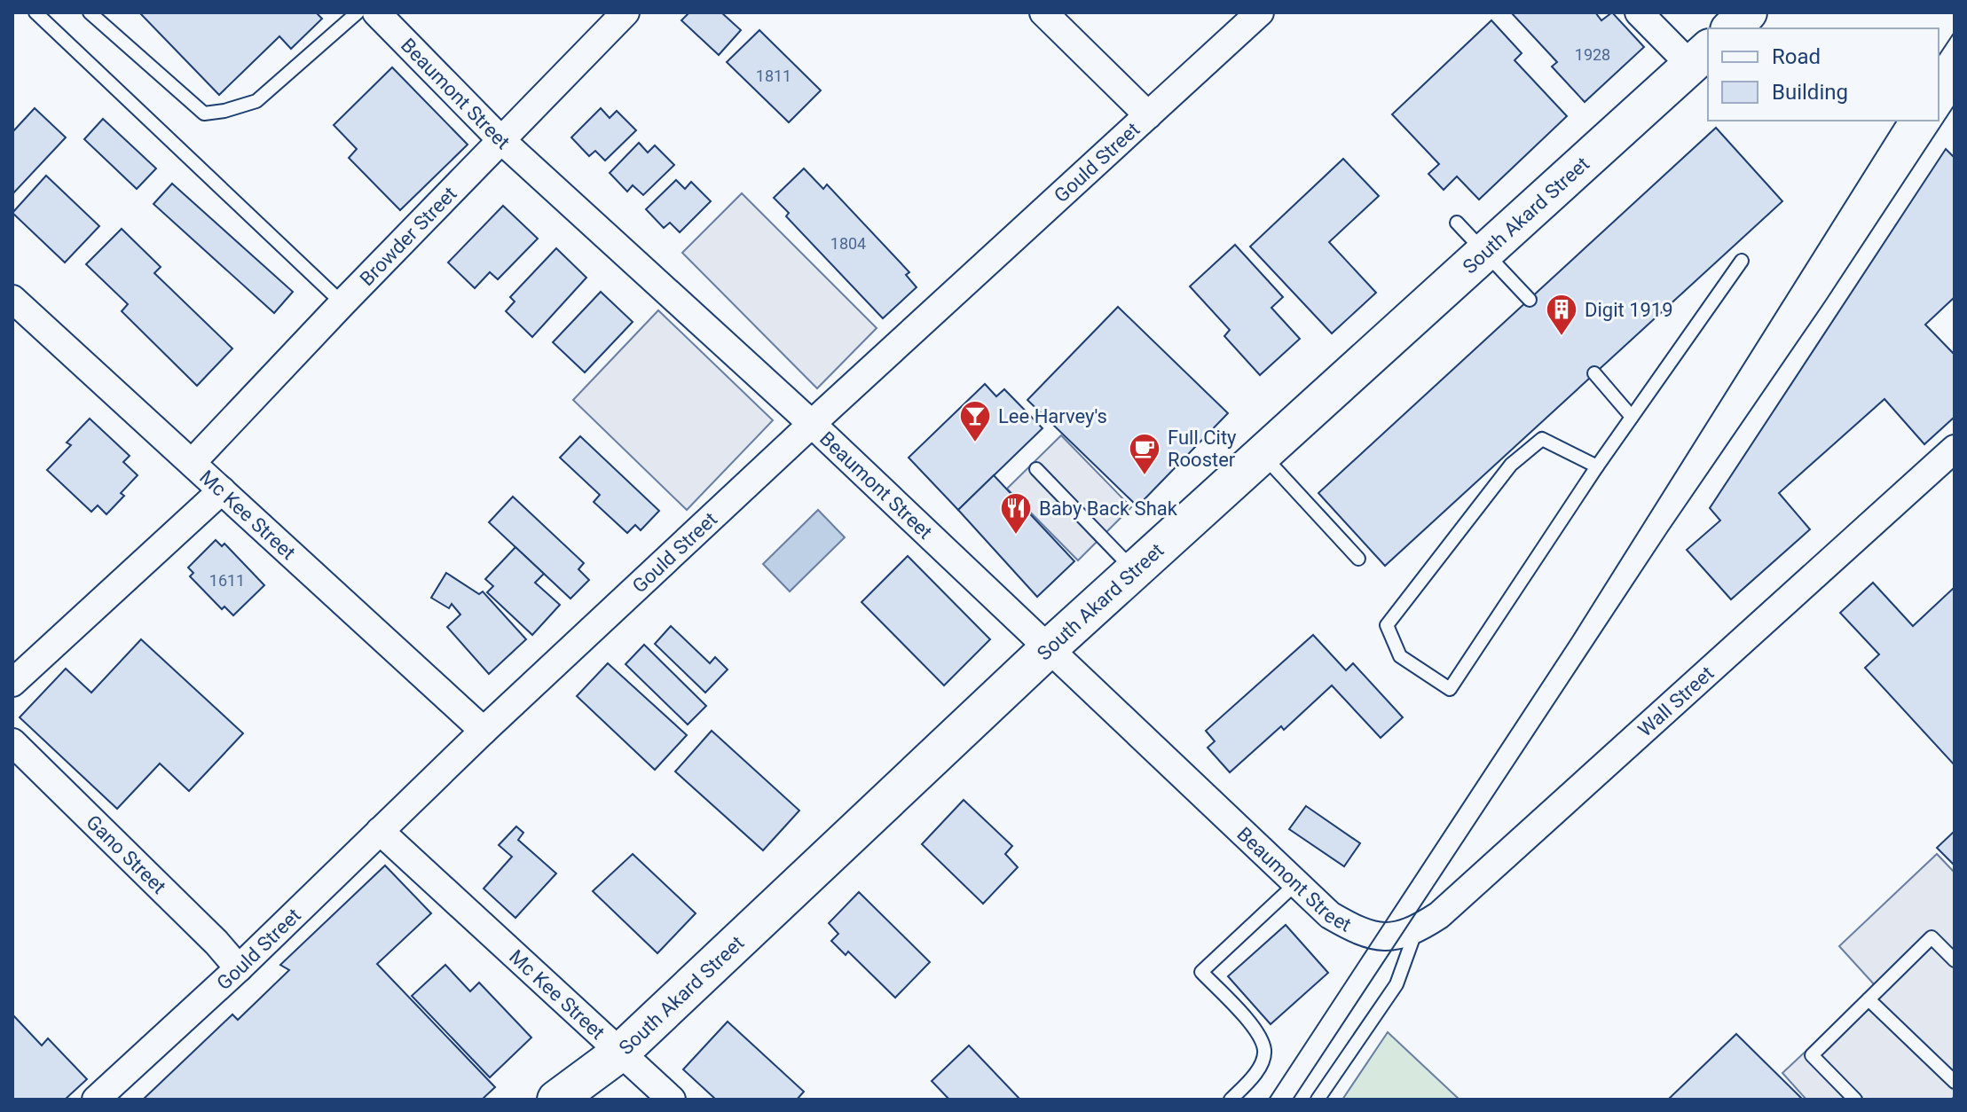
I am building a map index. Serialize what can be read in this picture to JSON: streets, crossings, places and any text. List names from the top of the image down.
{
  "streets": {
    "main road": ["South Akard Street"],
    "street": [
      "Beaumont Street",
      "Gould Street",
      "Browder Street",
      "Mc Kee Street",
      "Wall Street",
      "Gano Street"
    ]
  },
  "crossings": [
    ["Beaumont Street", "Gould Street"],
    ["Beaumont Street", "South Akard Street"],
    ["Beaumont Street", "Browder Street"],
    ["Beaumont Street", "Wall Street"],
    ["Gould Street", "Mc Kee Street"],
    ["Gould Street", "Gano Street"],
    ["South Akard Street", "Mc Kee Street"],
    ["Browder Street", "Mc Kee Street"]
  ],
  "places": {
    "building": ["Digit 1919"],
    "bar": ["Lee Harvey's"],
    "cafe": ["Full City Rooster"],
    "restaurant": ["Baby Back Shak"]
  },
  "house_numbers": [
    "1928",
    "1811",
    "1804",
    "1611"
  ],
  "legend": ["Road", "Building"]
}
